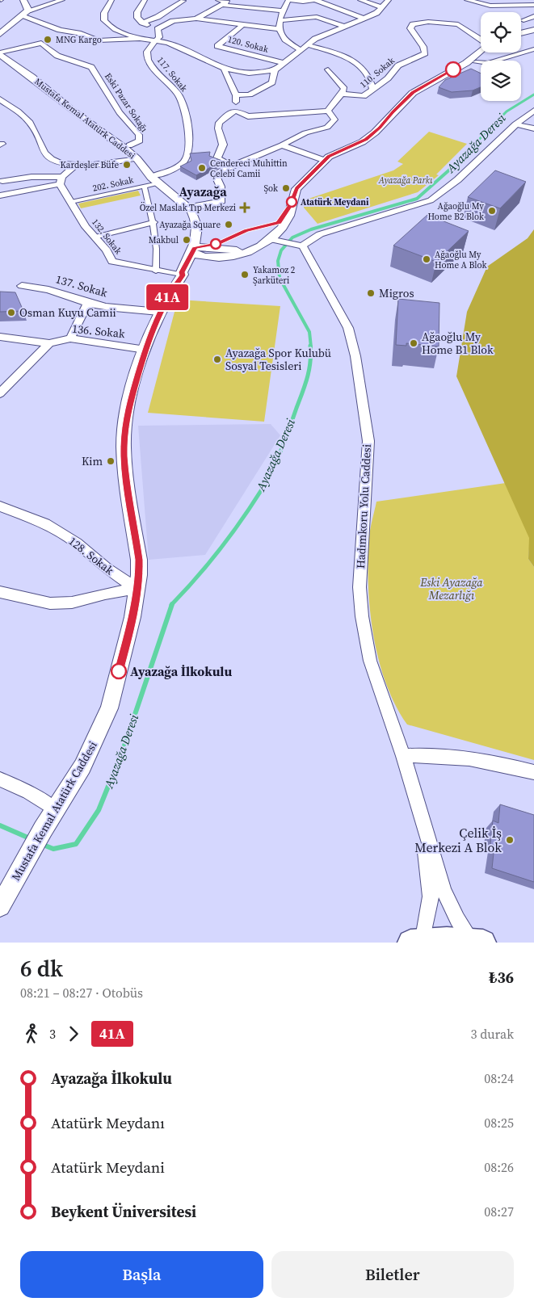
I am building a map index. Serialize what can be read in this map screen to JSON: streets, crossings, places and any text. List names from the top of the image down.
{
  "streets": {
    "street": [
      "120. Sokak",
      "110. Sokak",
      "117. Sokak",
      "Eski Pazar Sokağı",
      "Mustafa Kemal Atatürk Caddesi",
      "202. Sokak",
      "132. Sokak",
      "137. Sokak",
      "136. Sokak",
      "Hadımkoru Yolu Caddesi",
      "128. Sokak"
    ]
  },
  "crossings": [
    ["117. Sokak", "Mustafa Kemal Atatürk Caddesi"],
    ["117. Sokak", "202. Sokak"],
    ["Eski Pazar Sokağı", "Mustafa Kemal Atatürk Caddesi"],
    ["Mustafa Kemal Atatürk Caddesi", "202. Sokak"],
    ["Mustafa Kemal Atatürk Caddesi", "132. Sokak"],
    ["Mustafa Kemal Atatürk Caddesi", "137. Sokak"],
    ["Mustafa Kemal Atatürk Caddesi", "136. Sokak"],
    ["Mustafa Kemal Atatürk Caddesi", "128. Sokak"],
    ["202. Sokak", "132. Sokak"]
  ],
  "districts": ["Ayazağa"],
  "water": ["Ayazağa Deresi"],
  "parks": ["Ayazağa Parkı", "Eski Ayazağa Mezarlığı"],
  "places": {
    "other": [
      "MNG Kargo",
      "Kardeşler Büfe",
      "Cendereci Muhittin Çelebi Camii",
      "Şok",
      "Atatürk Meydani",
      "Ağaoğlu My Home B2 Blok",
      "Ayazağa Square",
      "Makbul",
      "Ağaoğlu My Home A Blok",
      "Yakamoz 2 Şarküteri",
      "Migros",
      "Osman Kuyu Camii",
      "Ağaoğlu My Home B1 Blok",
      "Ayazağa Spor Kulubü Sosyal Tesisleri",
      "Kim",
      "Ayazağa İlkokulu",
      "Çelik İş Merkezi A Blok"
    ],
    "health": ["Özel Maslak Tıp Merkezi"]
  },
  "lines": ["bus line 41A"],
  "page": {
    "on_map": "41A",
    "heading": ["6 dk", "08:21 – 08:27 · Otobüs", "₺36"],
    "legs": ["3", "41A", "3 durak"],
    "list": [
      {
        "name": "Ayazağa İlkokulu",
        "value": "08:24"
      },
      {
        "name": "Atatürk Meydanı",
        "value": "08:25"
      },
      {
        "name": "Atatürk Meydani",
        "value": "08:26"
      },
      {
        "name": "Beykent Üniversitesi",
        "value": "08:27"
      }
    ],
    "buttons": ["Başla", "Biletler"]
  }
}
